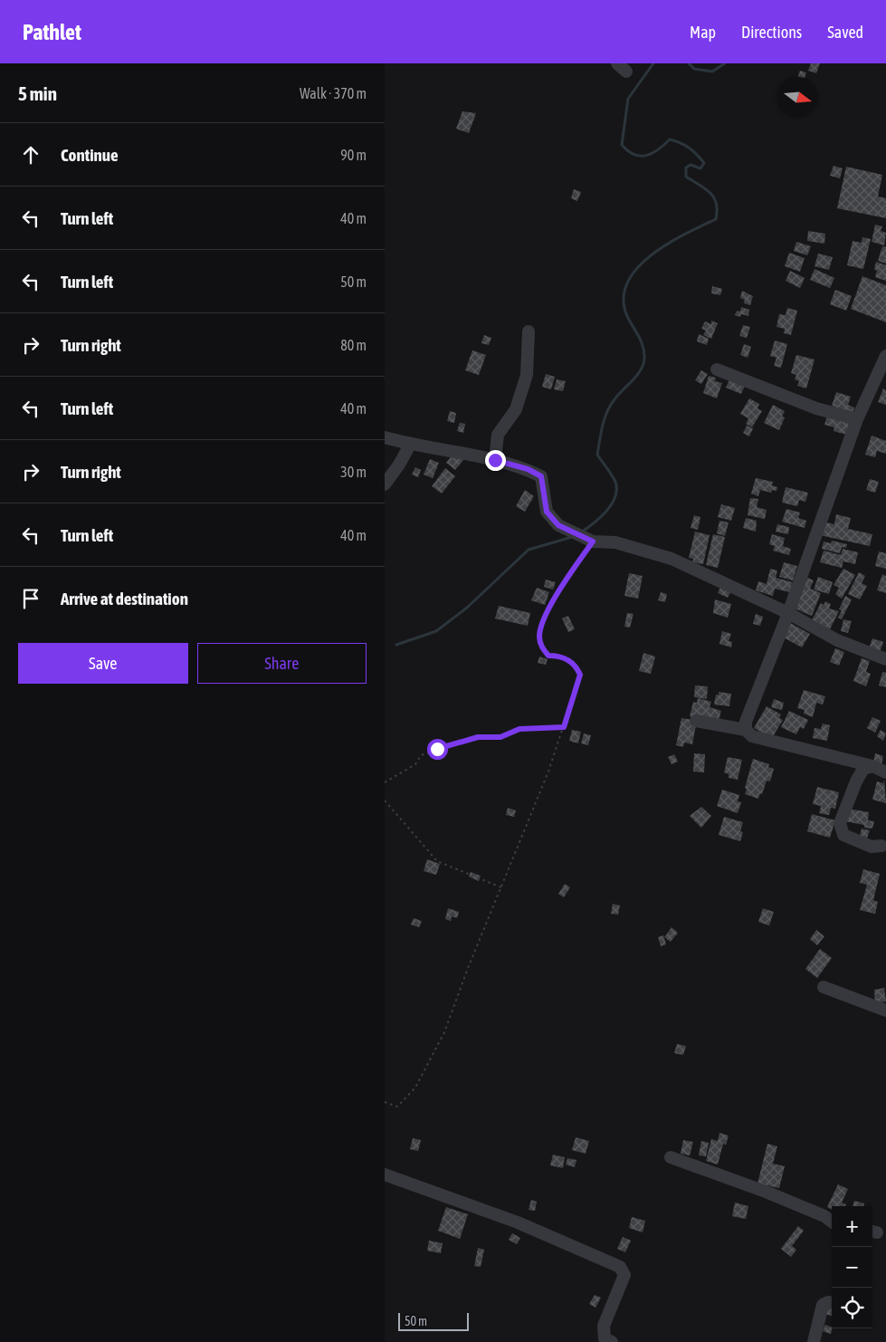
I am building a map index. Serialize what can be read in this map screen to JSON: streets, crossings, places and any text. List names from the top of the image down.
{
  "scale_bar": "50 m",
  "north": "right",
  "page": {
    "header": "Pathlet",
    "nav": ["Map", "Directions", "Saved"],
    "heading": ["5 min", "Walk · 370 m"],
    "list": [
      ["Continue", "90 m"],
      ["Turn left", "40 m"],
      ["Turn left", "50 m"],
      ["Turn right", "80 m"],
      ["Turn left", "40 m"],
      ["Turn right", "30 m"],
      ["Turn left", "40 m"],
      "Arrive at destination"
    ],
    "buttons": ["Save", "Share"],
    "map_buttons": ["+", "−"],
    "scale": "50 m"
  }
}
